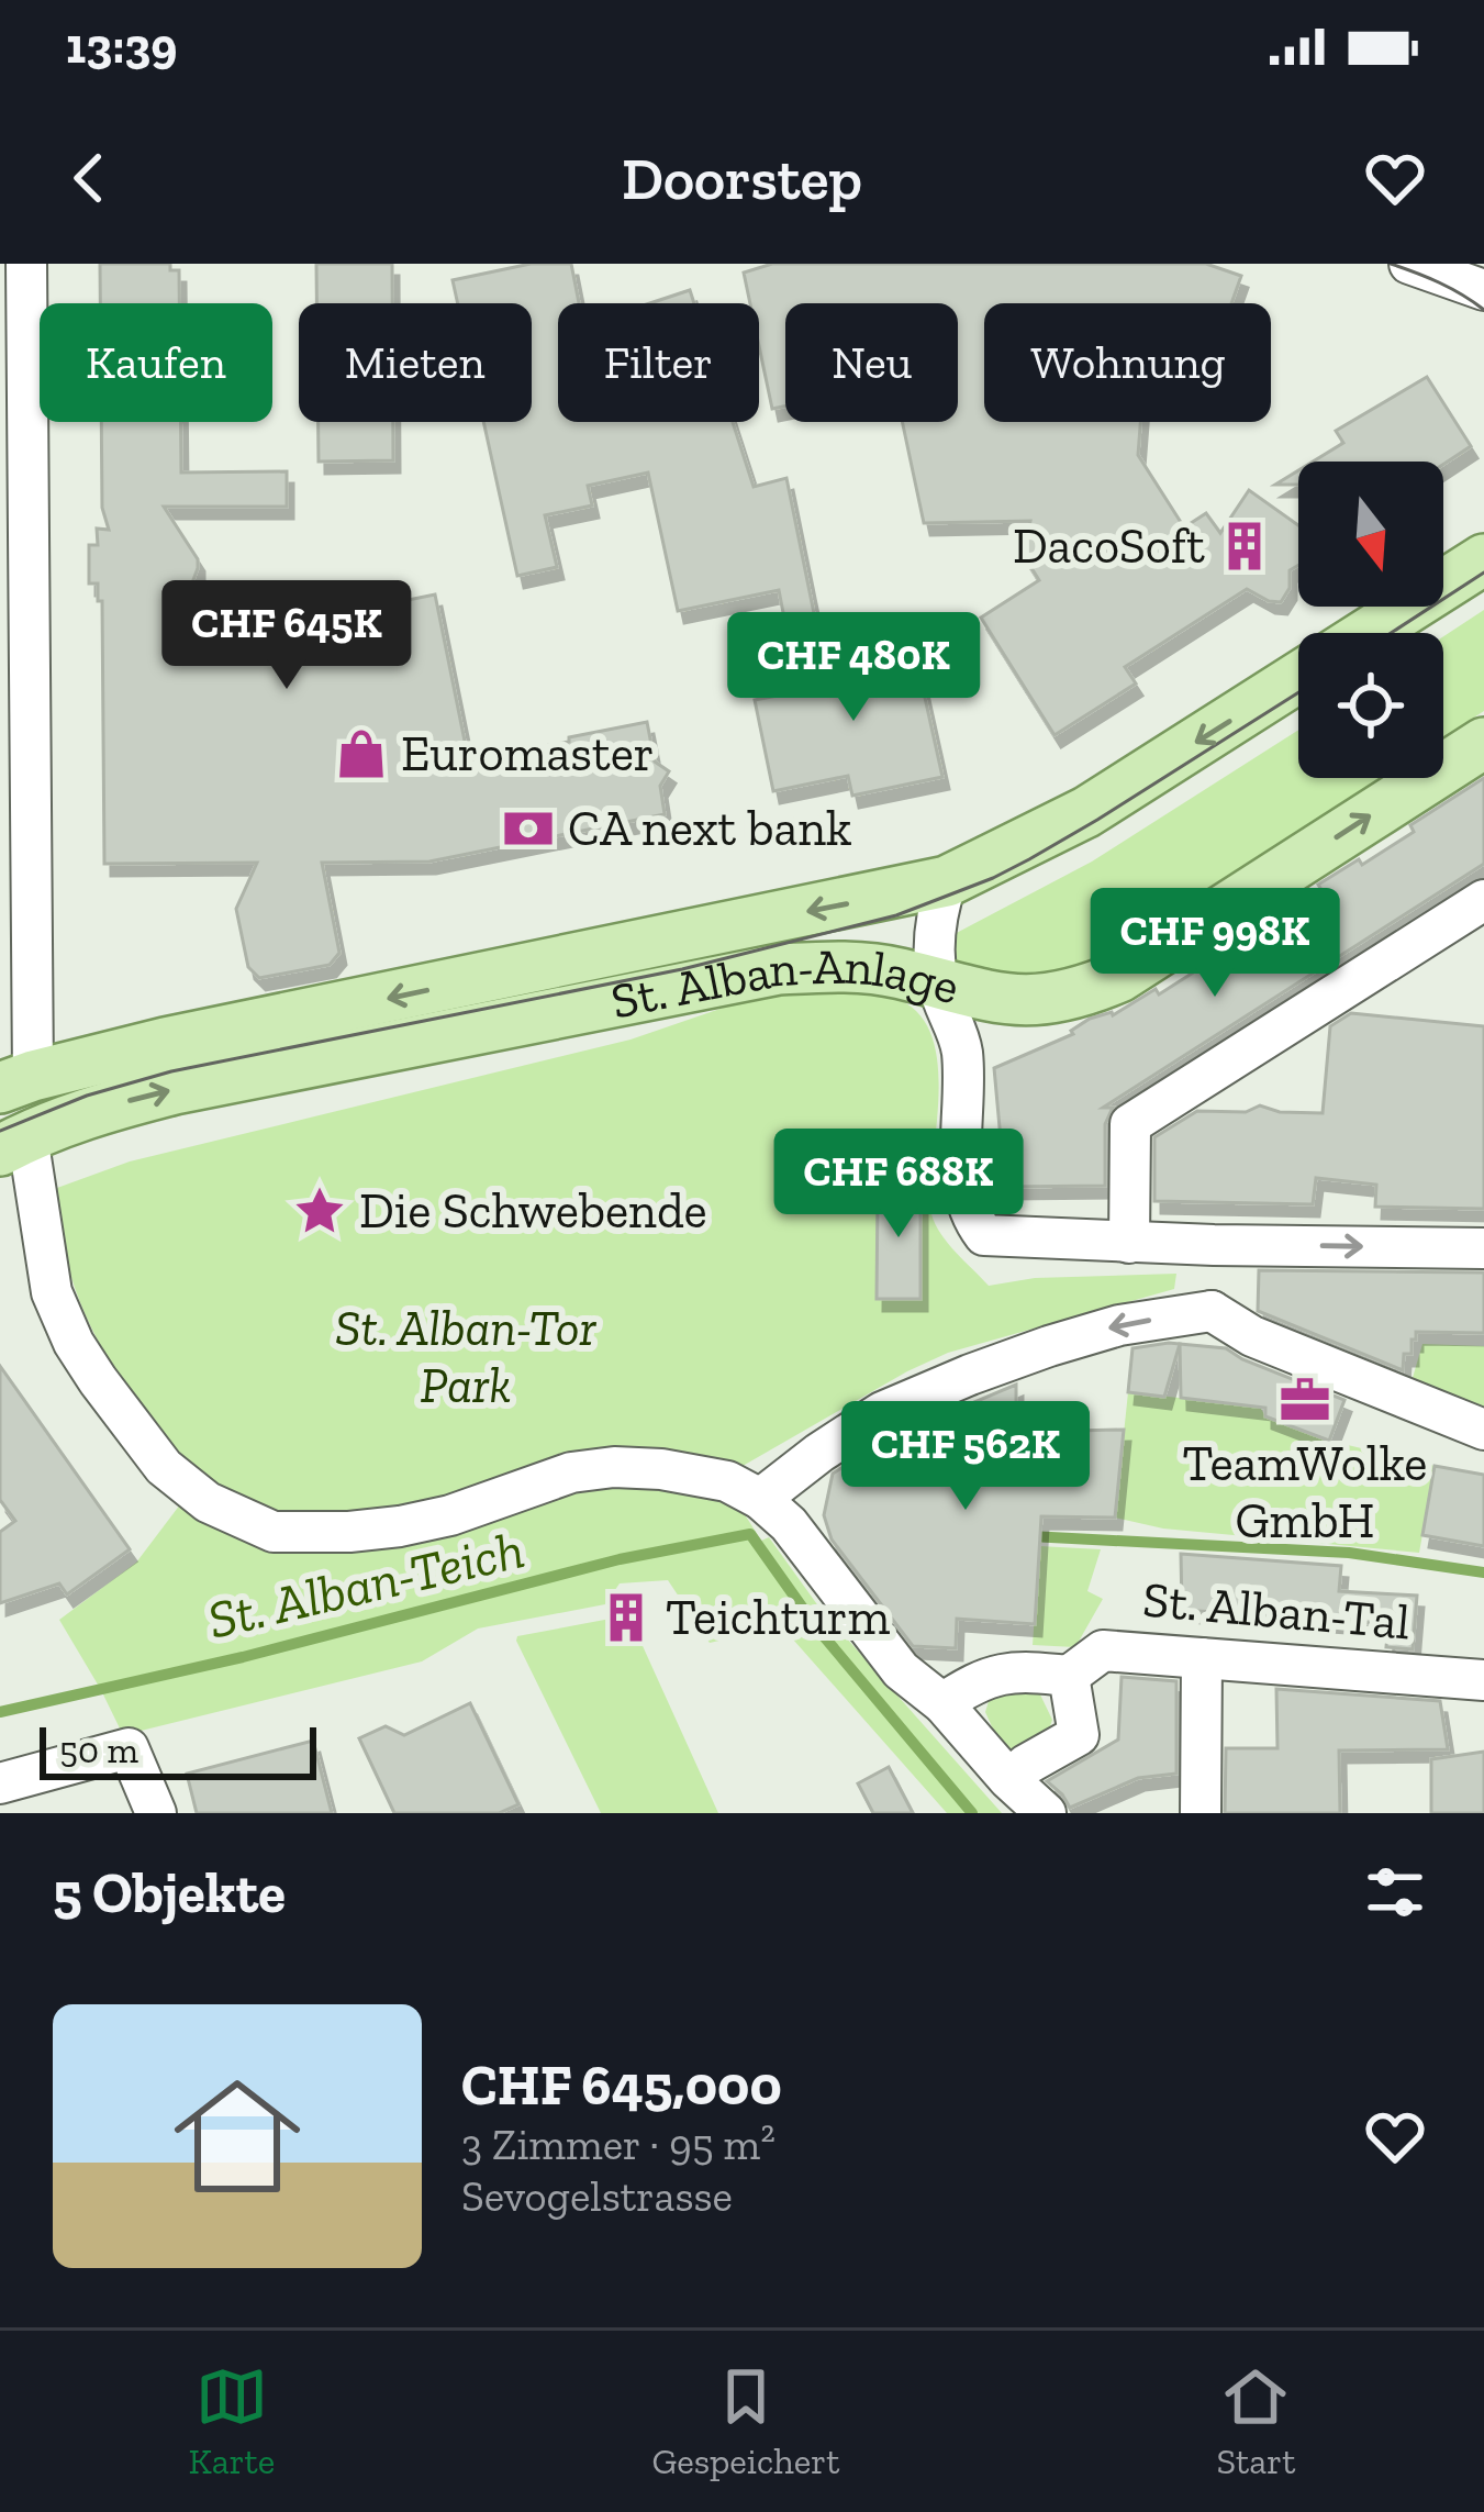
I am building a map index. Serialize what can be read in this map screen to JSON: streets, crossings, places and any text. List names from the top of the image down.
{
  "streets": {
    "main road": ["St. Alban-Anlage"],
    "street": ["St. Alban-Tal"]
  },
  "water": ["St. Alban-Teich"],
  "parks": ["St. Alban-Tor Park"],
  "places": {
    "building": ["DacoSoft", "Teichturm"],
    "shop": ["Euromaster"],
    "bank": ["CA next bank"],
    "place": ["Die Schwebende"],
    "office": ["TeamWolke GmbH"]
  },
  "scale_bar": "50 m",
  "north": "bottom",
  "page": {
    "status": "13:39",
    "header": "Doorstep",
    "chip": [
      "Kaufen",
      "Mieten",
      "Filter",
      "Neu",
      "Wohnung"
    ],
    "price": [
      "CHF 645K",
      "CHF 480K",
      "CHF 998K",
      "CHF 688K",
      "CHF 562K"
    ],
    "scale": "50 m",
    "heading": "5 Objekte",
    "list": [
      {
        "name": "CHF 645,000",
        "note": "3 Zimmer · 95 m² · Sevogelstrasse"
      }
    ],
    "tabs": ["Karte", "Gespeichert", "Start"]
  }
}
